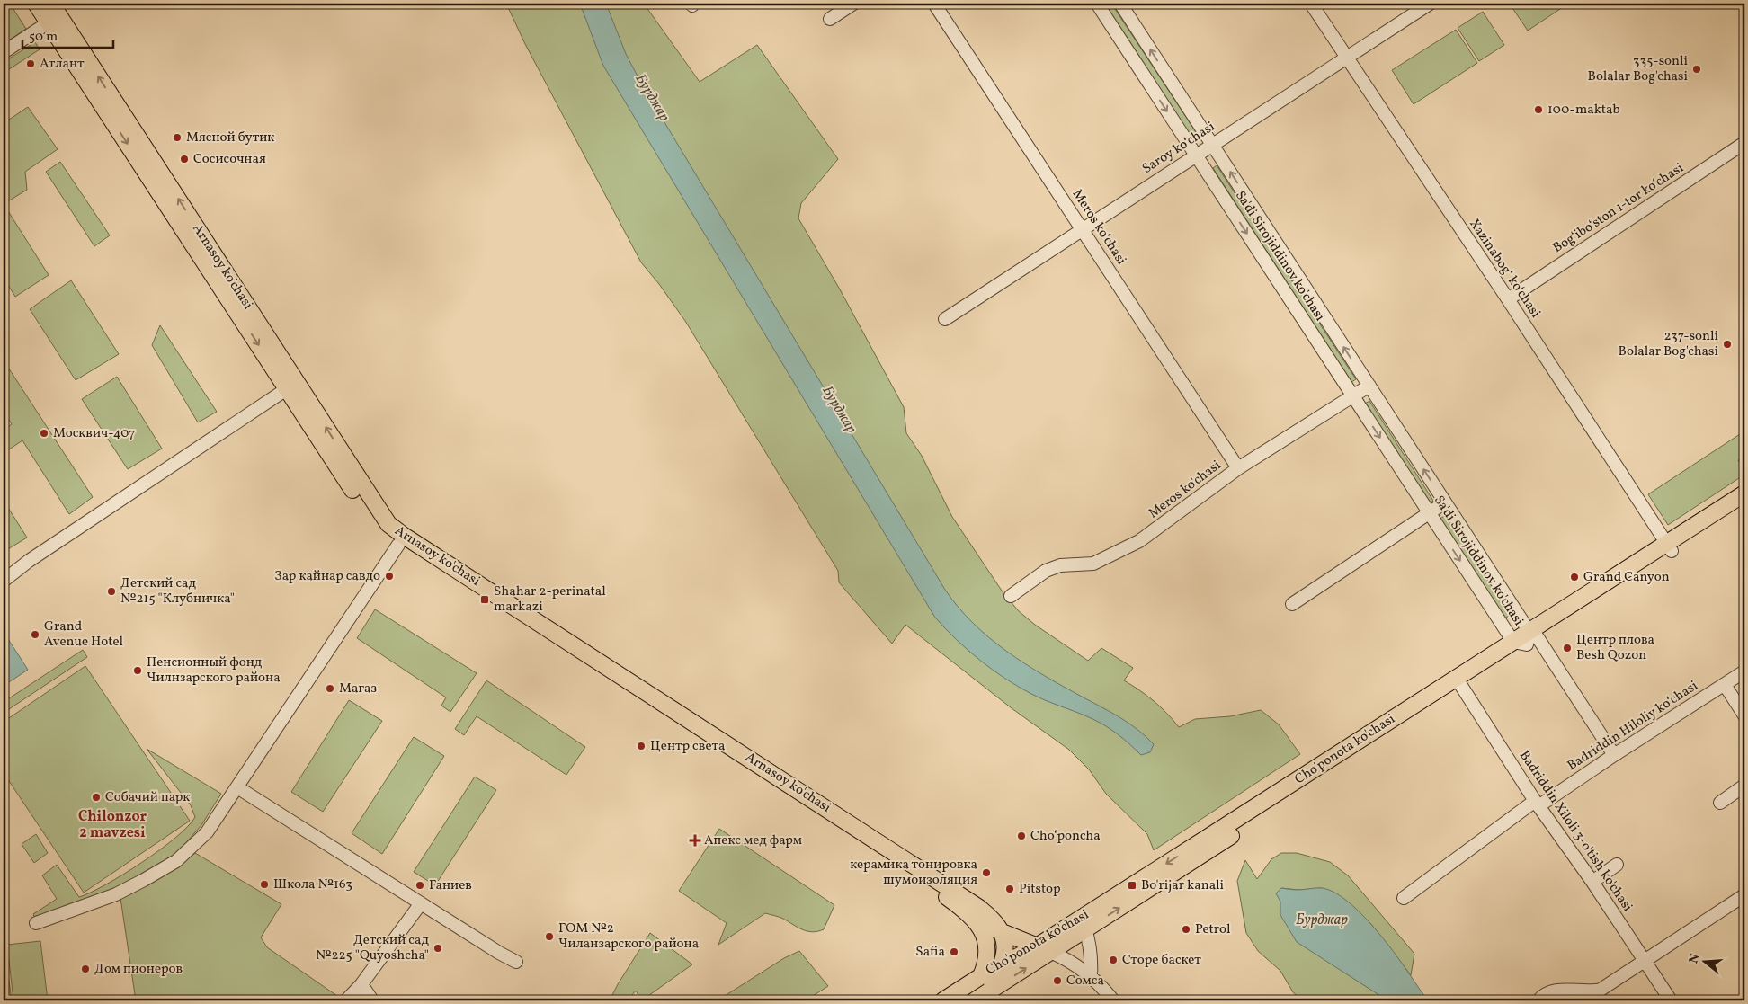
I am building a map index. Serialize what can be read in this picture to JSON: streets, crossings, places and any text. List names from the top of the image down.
{
  "streets": {
    "main road": ["Arnasoy ko'chasi", "Cho'ponota ko'chasi"],
    "street": [
      "Saroy ko‘chasi",
      "Bogʻiboʻston 1-tor koʻchasi",
      "Meros ko‘chasi",
      "Sa'di Sirojiddinov ko'chasi",
      "Xazinabog‘ ko‘chasi",
      "Meros ko'chasi",
      "Badriddin Hiloliy koʻchasi",
      "Badriddin Xiloli 3-o'tish ko'chasi"
    ]
  },
  "crossings": [
    ["Saroy ko‘chasi", "Meros ko‘chasi"],
    ["Saroy ko‘chasi", "Sa'di Sirojiddinov ko'chasi"],
    ["Saroy ko‘chasi", "Xazinabog‘ ko‘chasi"],
    ["Bogʻiboʻston 1-tor koʻchasi", "Xazinabog‘ ko‘chasi"],
    ["Meros ko‘chasi", "Meros ko'chasi"],
    ["Sa'di Sirojiddinov ko'chasi", "Meros ko'chasi"],
    ["Sa'di Sirojiddinov ko'chasi", "Cho'ponota ko'chasi"],
    ["Arnasoy ko'chasi", "Cho'ponota ko'chasi"],
    ["Xazinabog‘ ko‘chasi", "Cho'ponota ko'chasi"],
    ["Badriddin Hiloliy koʻchasi", "Badriddin Xiloli 3-o'tish ko'chasi"],
    ["Cho'ponota ko'chasi", "Badriddin Xiloli 3-o'tish ko'chasi"]
  ],
  "districts": ["Chilonzor 2 mavzesi"],
  "water": ["Бурджар"],
  "places": {
    "other": [
      "Атлант",
      "335-sonli Bolalar Bog'chasi",
      "100-maktab",
      "Мясной бутик",
      "Сосисочная",
      "237-sonli Bolalar Bog'chasi",
      "Москвич-407",
      "Зар кайнар савдо",
      "Grand Canyon",
      "Детский сад №215 \"Клубничка\"",
      "Grand Avenue Hotel",
      "Центр плова Besh Qozon",
      "Пенсионный фонд Чилнзарского района",
      "Магаз",
      "Центр света",
      "Собачий парк",
      "Choʻponcha",
      "керамика тонировка шyмоизоляция",
      "Школа №163",
      "Ганиев",
      "Pitstop",
      "Petrol",
      "ГОМ №2 Чиланзарского района",
      "Детский сад №225 \"Quyoshcha\"",
      "Safia",
      "Сторе баскет",
      "Дом пионеров",
      "Сомса"
    ],
    "transit": ["Shahar 2-perinatal markazi", "Bo'rijar kanali"],
    "health": ["Апекс мед фарм"]
  },
  "scale_bar": "50 m",
  "north": "left"
}
